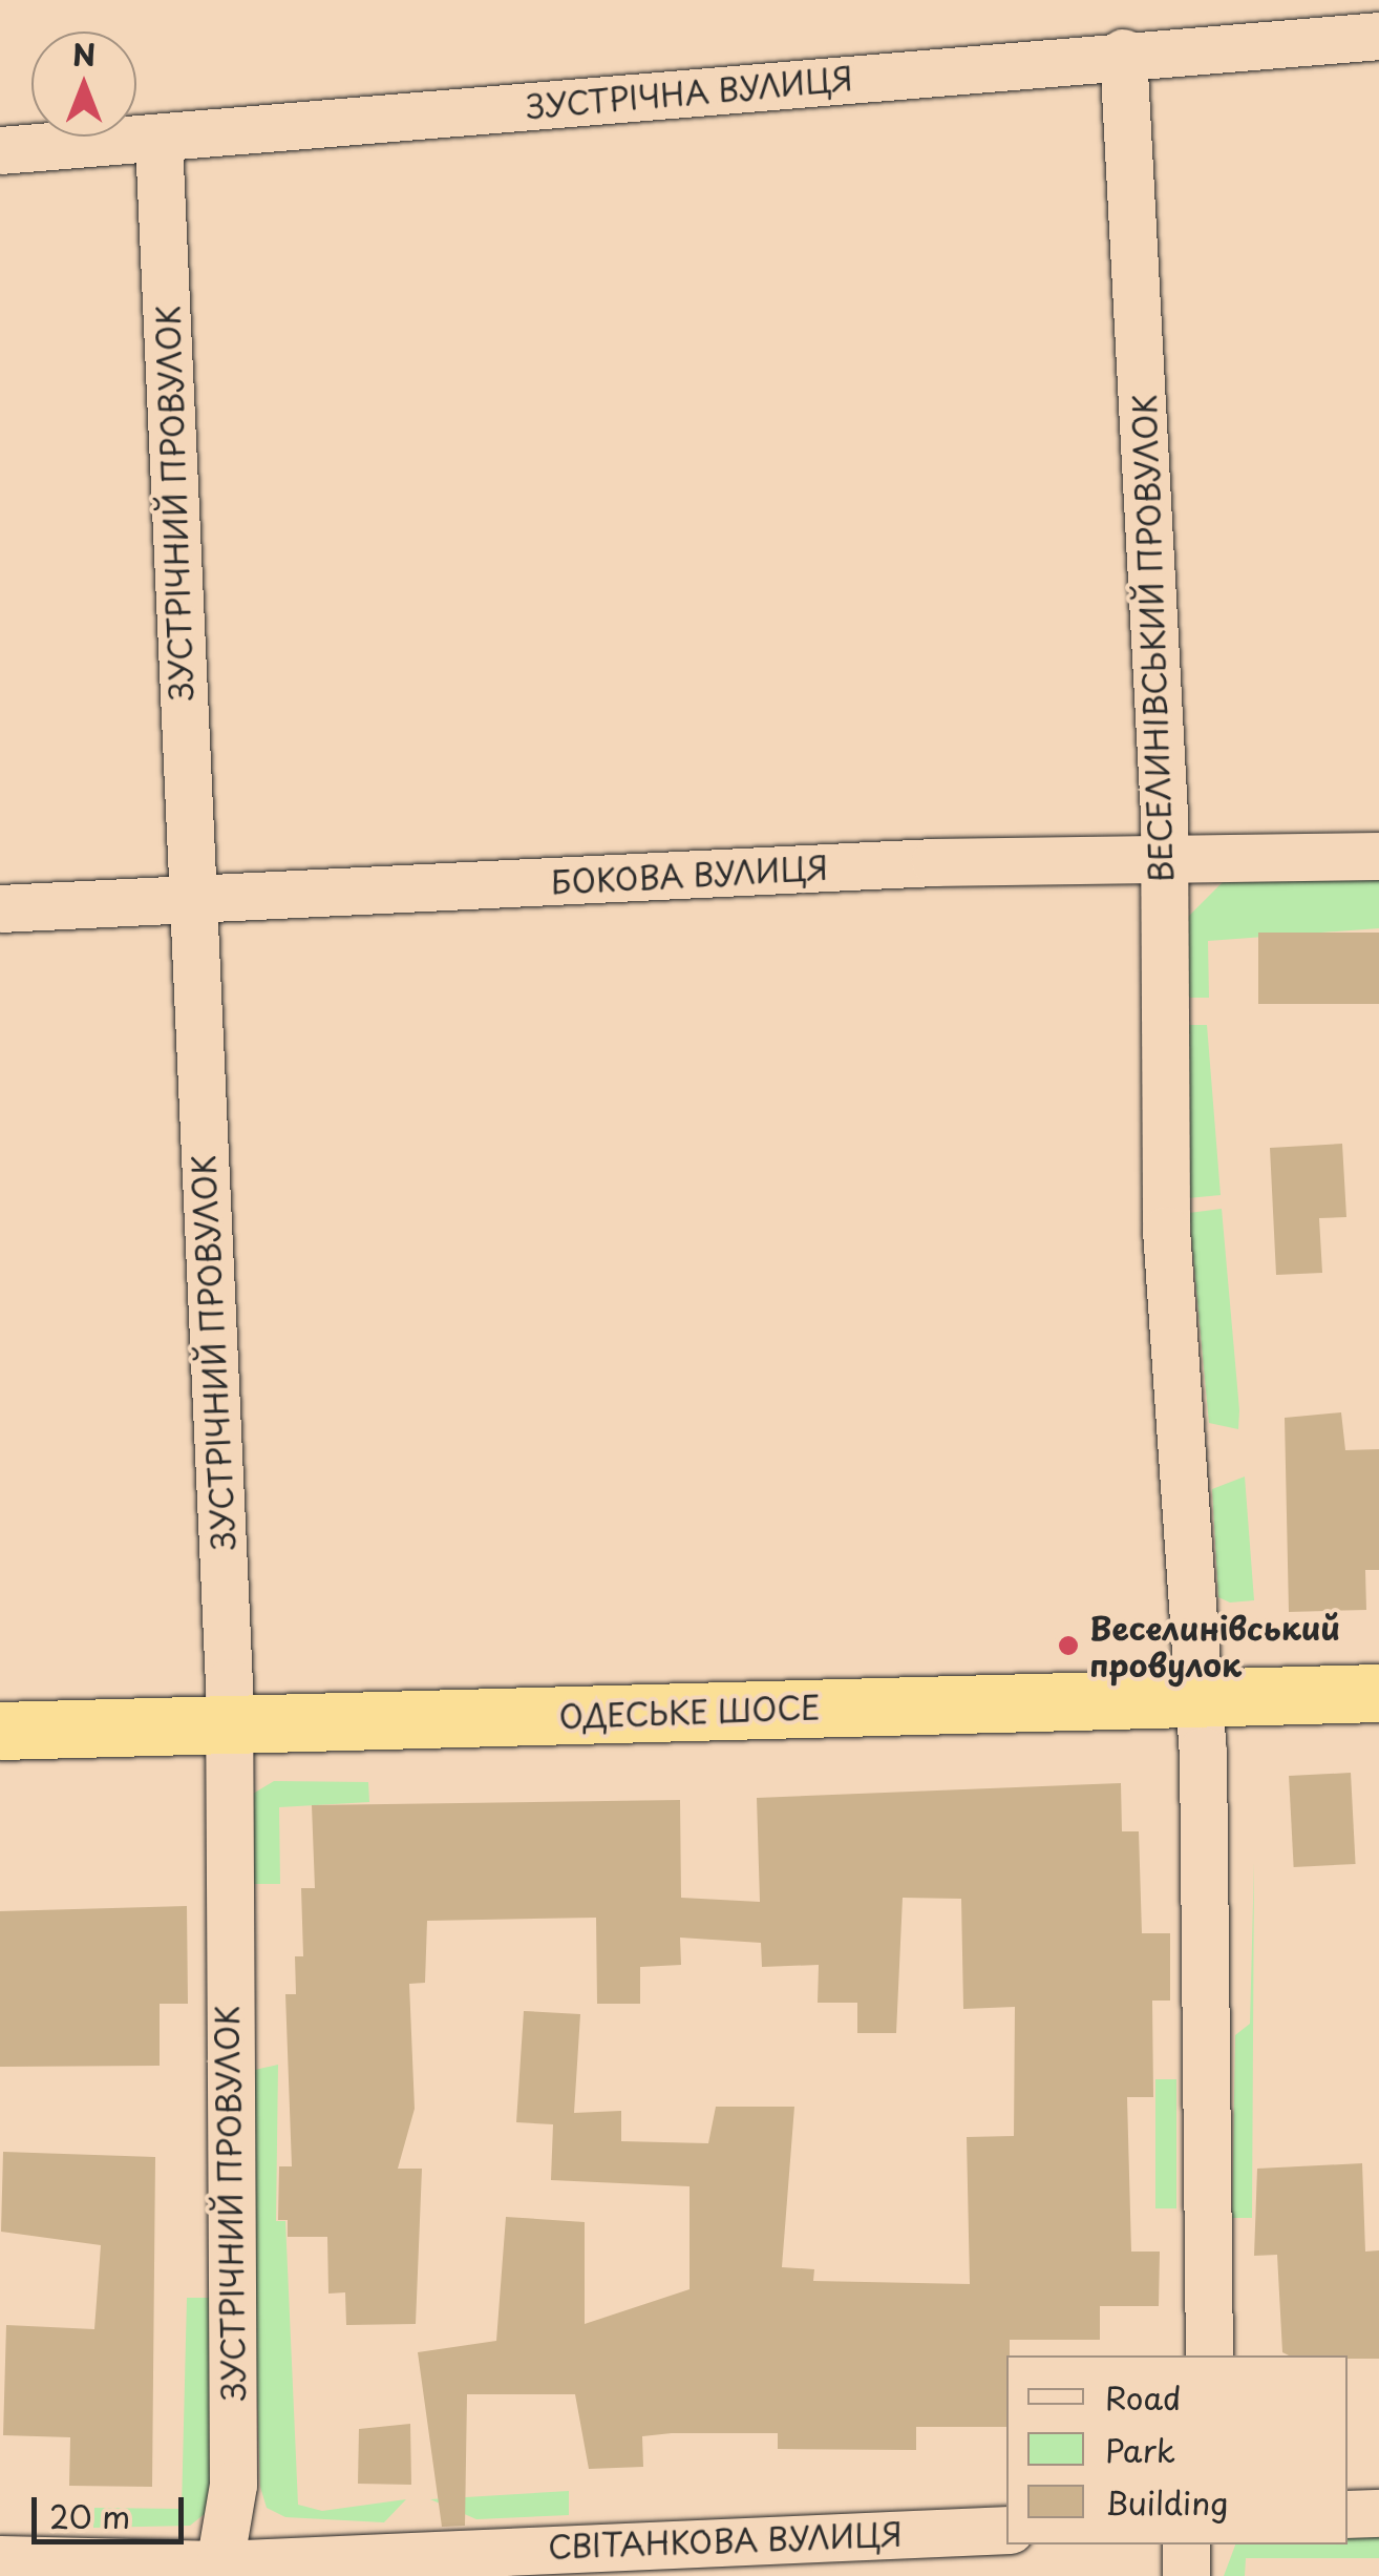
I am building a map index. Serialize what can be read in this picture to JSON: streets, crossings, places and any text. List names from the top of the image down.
{
  "streets": {
    "highway": ["ОДЕСЬКЕ ШОСЕ"],
    "street": [
      "ЗУСТРІЧНА ВУЛИЦЯ",
      "ЗУСТРІЧНИЙ ПРОВУЛОК",
      "ВЕСЕЛИНІВСЬКИЙ ПРОВУЛОК",
      "БОКОВА ВУЛИЦЯ",
      "СВІТАНКОВА ВУЛИЦЯ"
    ]
  },
  "crossings": [
    ["ЗУСТРІЧНА ВУЛИЦЯ", "ЗУСТРІЧНИЙ ПРОВУЛОК"],
    ["ЗУСТРІЧНА ВУЛИЦЯ", "ВЕСЕЛИНІВСЬКИЙ ПРОВУЛОК"],
    ["ЗУСТРІЧНИЙ ПРОВУЛОК", "БОКОВА ВУЛИЦЯ"],
    ["ЗУСТРІЧНИЙ ПРОВУЛОК", "ОДЕСЬКЕ ШОСЕ"],
    ["ЗУСТРІЧНИЙ ПРОВУЛОК", "СВІТАНКОВА ВУЛИЦЯ"],
    ["ВЕСЕЛИНІВСЬКИЙ ПРОВУЛОК", "БОКОВА ВУЛИЦЯ"],
    ["ВЕСЕЛИНІВСЬКИЙ ПРОВУЛОК", "ОДЕСЬКЕ ШОСЕ"]
  ],
  "places": ["Веселинівський провулок"],
  "legend": ["Road", "Park", "Building"],
  "scale_bar": "20 m",
  "north": "top"
}
